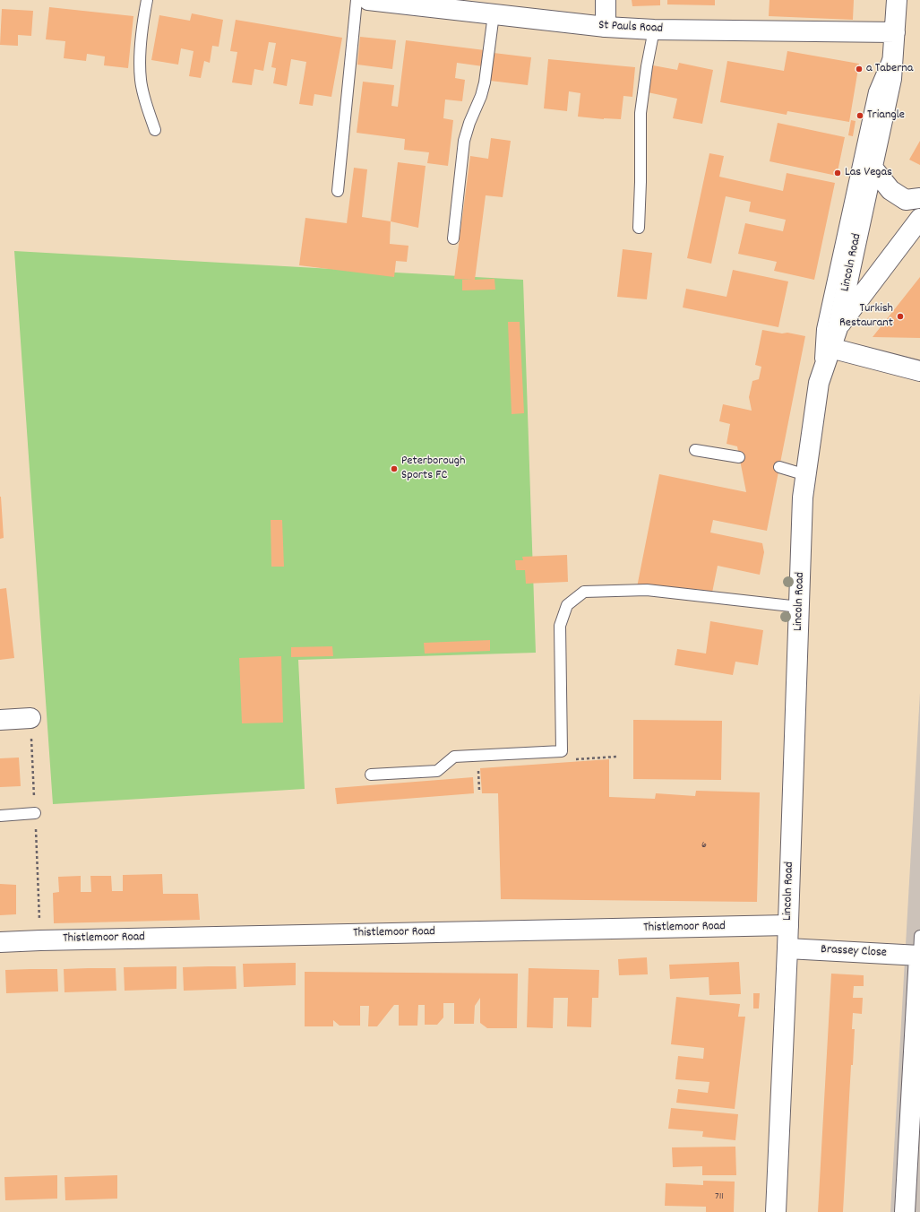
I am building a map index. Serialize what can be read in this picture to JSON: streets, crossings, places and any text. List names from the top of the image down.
{
  "streets": {
    "street": [
      "St Pauls Road",
      "Lincoln Road",
      "Thistlemoor Road",
      "Brassey Close"
    ]
  },
  "crossings": [
    ["St Pauls Road", "Lincoln Road"],
    ["Lincoln Road", "Thistlemoor Road"],
    ["Lincoln Road", "Brassey Close"]
  ],
  "places": [
    "a Taberna",
    "Triangle",
    "Las Vegas",
    "Turkish Restaurant",
    "Peterborough Sports FC"
  ],
  "house_numbers": ["6", "711"]
}
